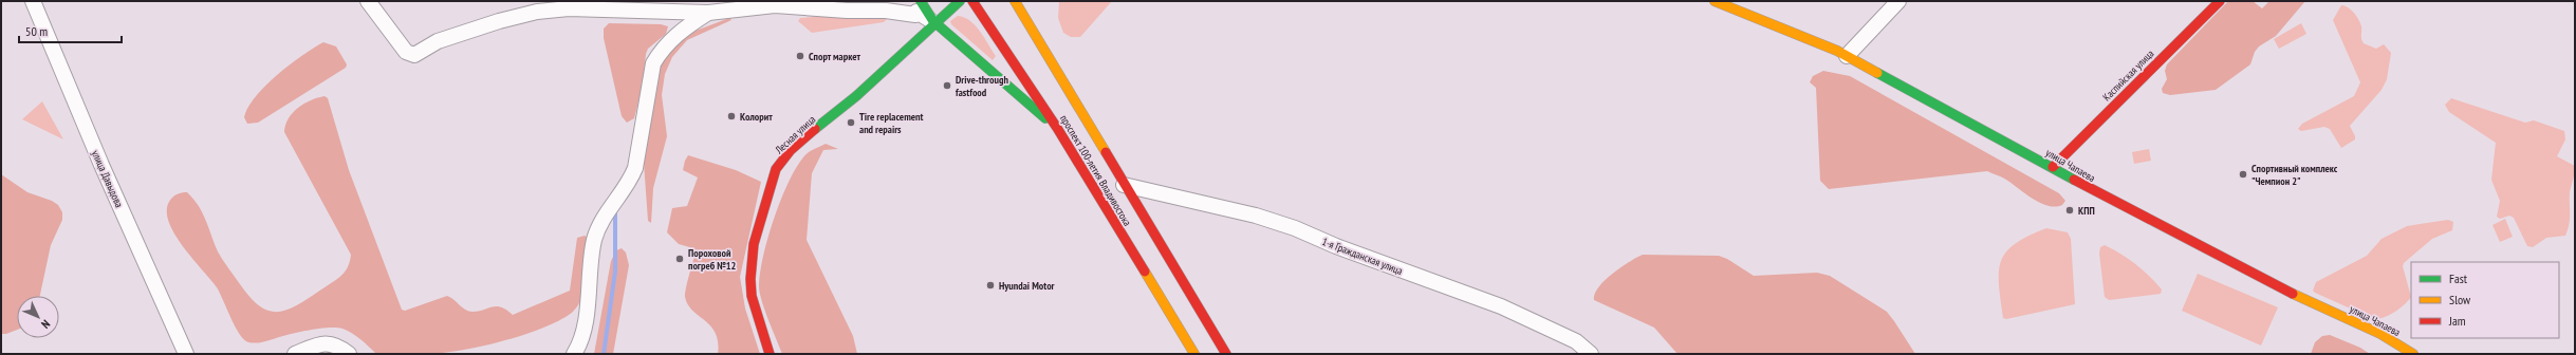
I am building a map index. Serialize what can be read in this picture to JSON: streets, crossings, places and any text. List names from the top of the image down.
{
  "streets": {
    "main road": [
      "Каспийская улица",
      "Лесная улица",
      "улица Чапаева",
      "проспект 100-летия Владивостока"
    ],
    "street": ["улица Давыдова", "1-я Гражданская улица"]
  },
  "crossings": [
    ["Каспийская улица", "улица Чапаева"],
    ["проспект 100-летия Владивостока", "1-я Гражданская улица"]
  ],
  "places": [
    "Спорт маркет",
    "Drive-through fastfood",
    "Колорит",
    "Tire replacement and repairs",
    "Спортивный комплекс \"Чемпион 2\"",
    "КПП",
    "Пороховой погреб №12",
    "Hyundai Motor"
  ],
  "legend": ["Fast", "Slow", "Jam"],
  "scale_bar": "50 m",
  "north": "bottom right"
}
